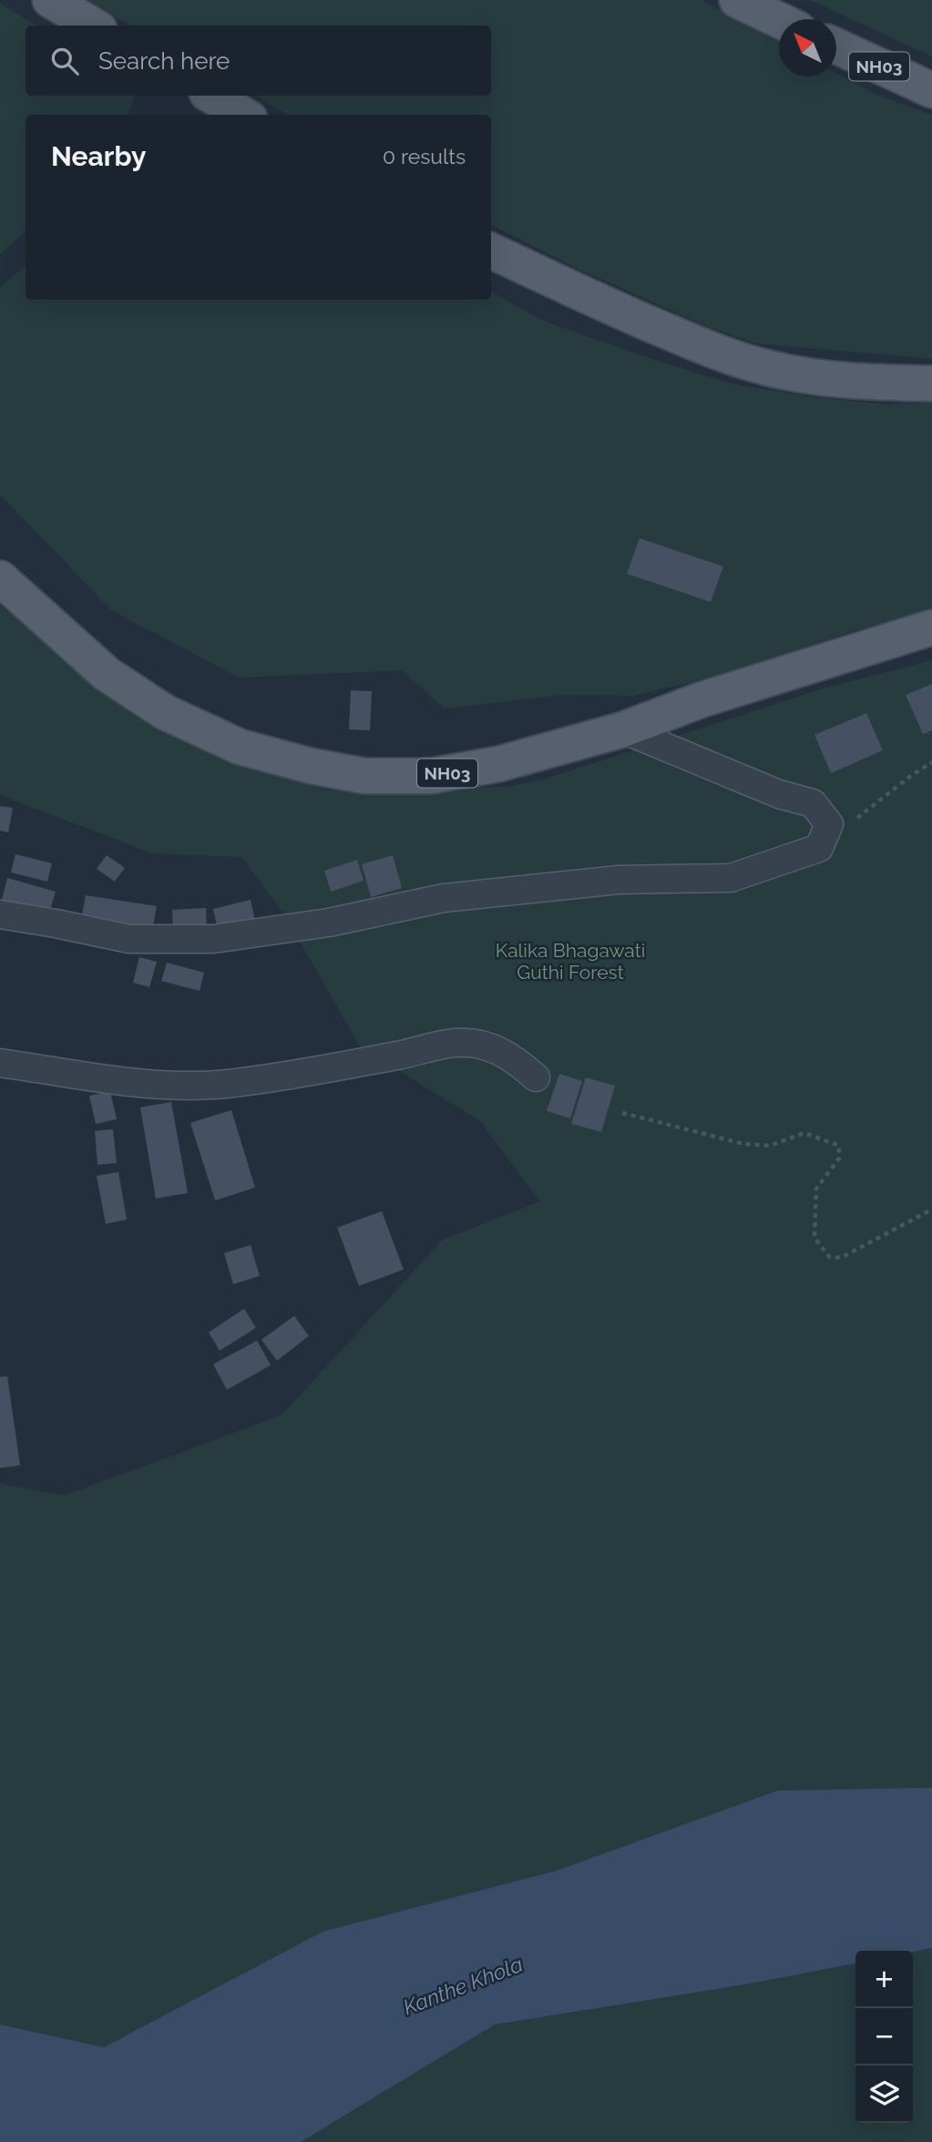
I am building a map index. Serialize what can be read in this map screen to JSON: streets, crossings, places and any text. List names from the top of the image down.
{
  "streets": {
    "main road": ["NH03"]
  },
  "water": ["Kanthe Khola"],
  "parks": ["Kalika Bhagawati Guthi Forest"],
  "north": "top left",
  "page": {
    "search": "Search here",
    "heading": ["Nearby", "0 results"],
    "map_buttons": ["+", "−"]
  }
}
